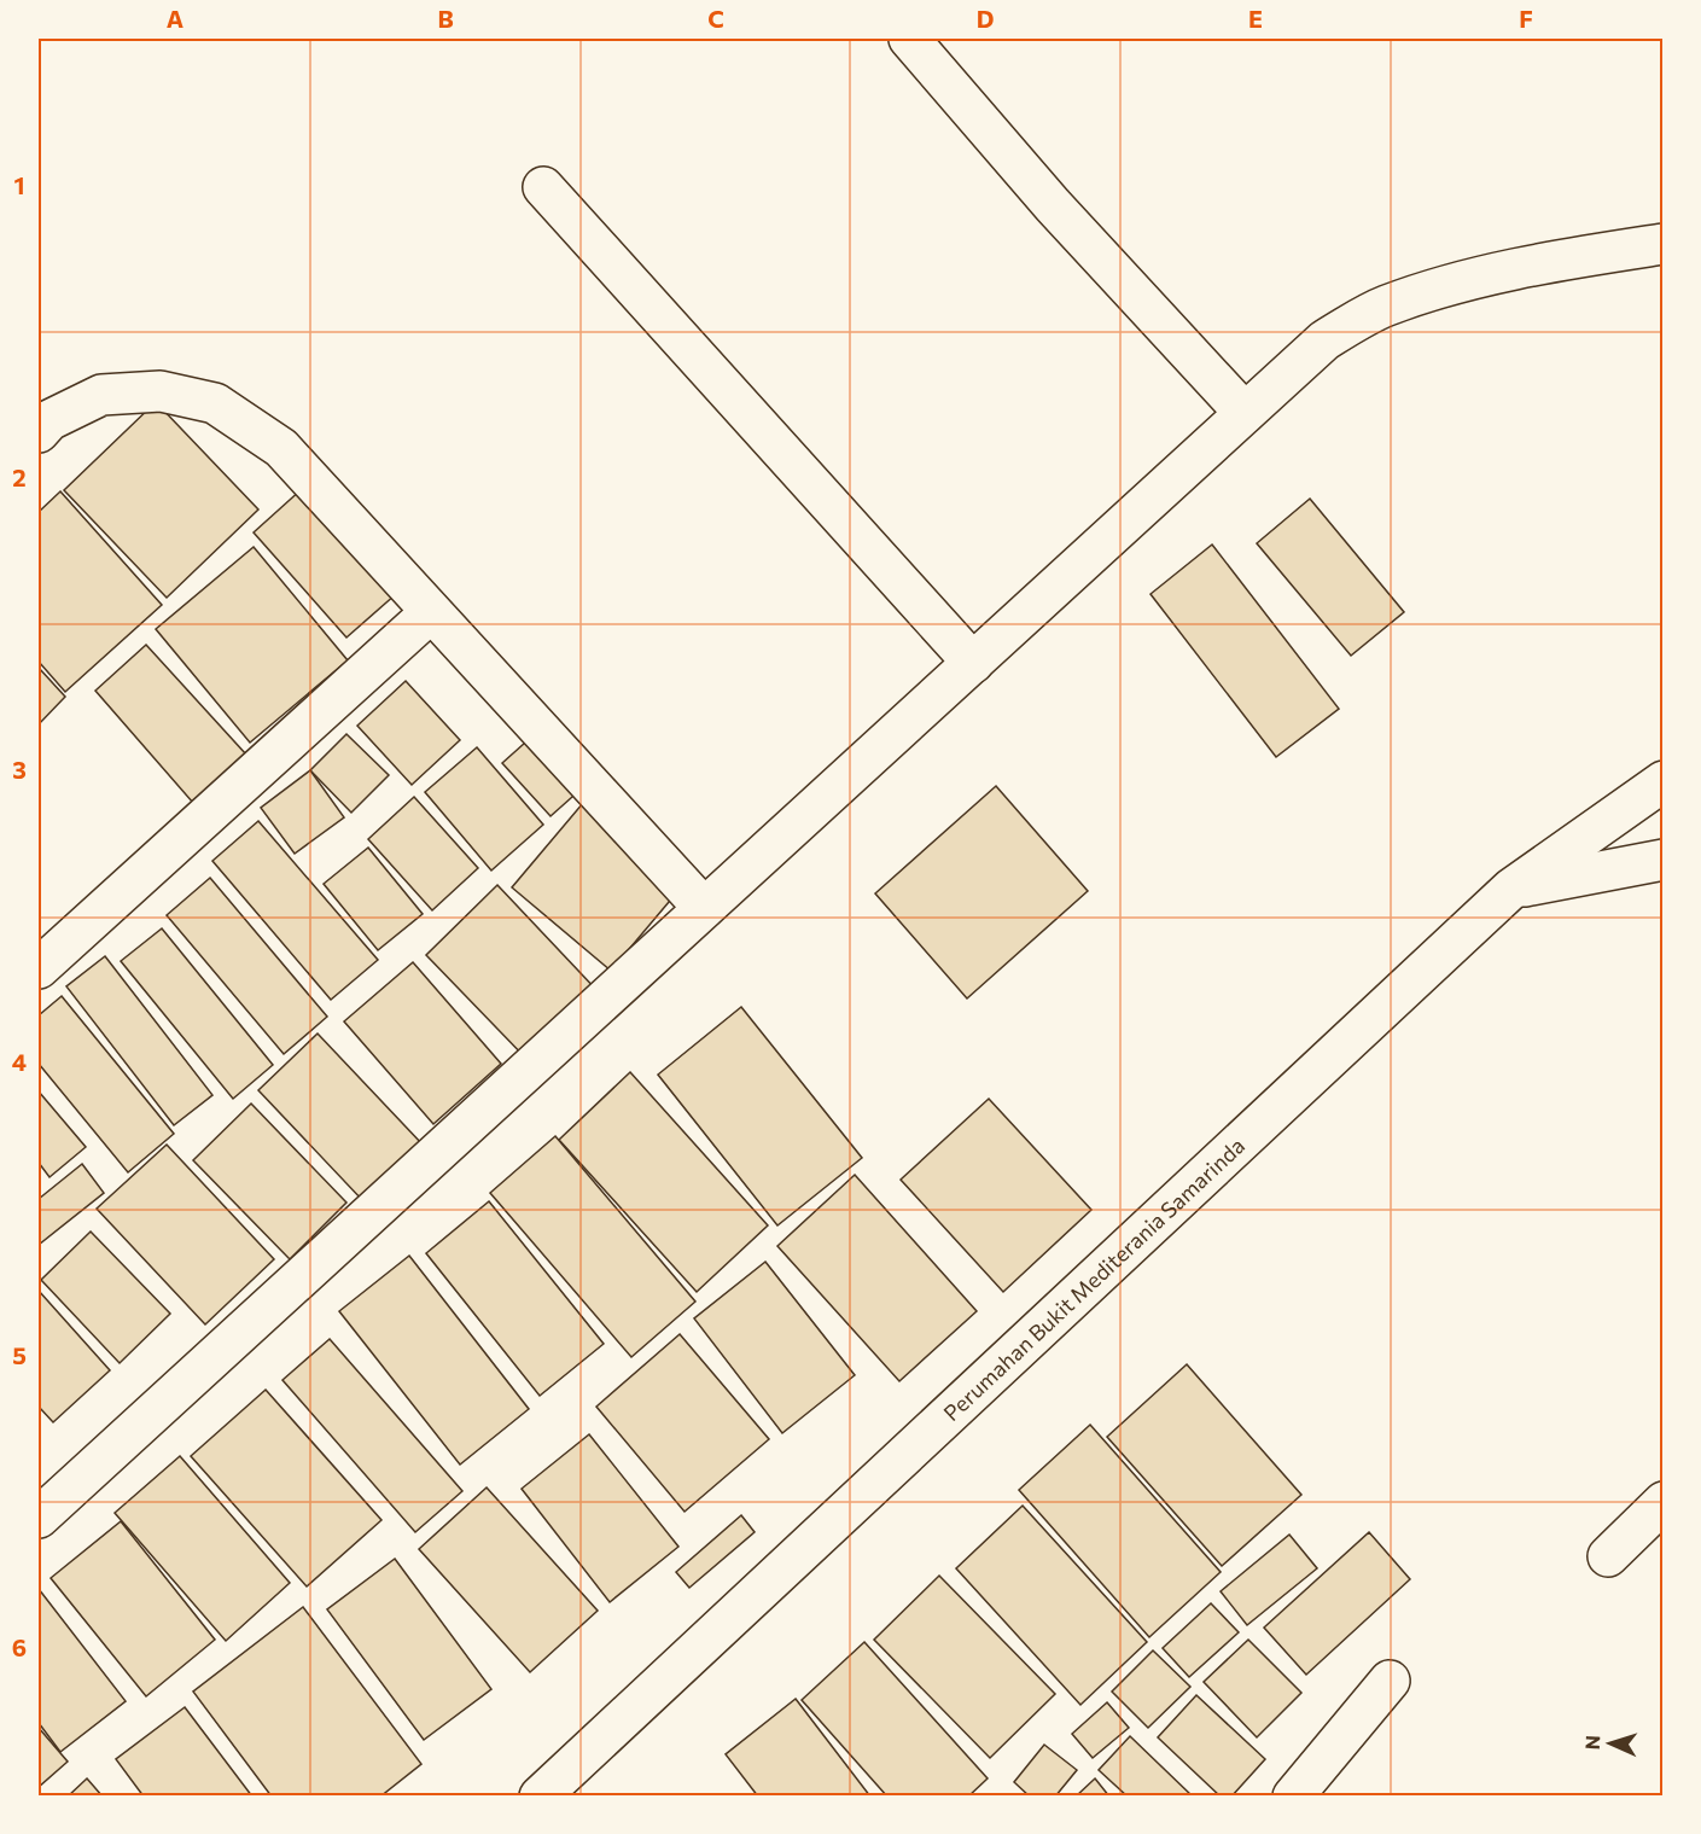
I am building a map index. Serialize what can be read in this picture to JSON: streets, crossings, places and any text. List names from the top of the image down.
{
  "streets": {
    "street": ["Perumahan Bukit Mediterania Samarinda"]
  },
  "north": "left",
  "grid": {
    "columns": [
      "A",
      "B",
      "C",
      "D",
      "E",
      "F"
    ],
    "rows": [
      "1",
      "2",
      "3",
      "4",
      "5",
      "6"
    ]
  }
}
